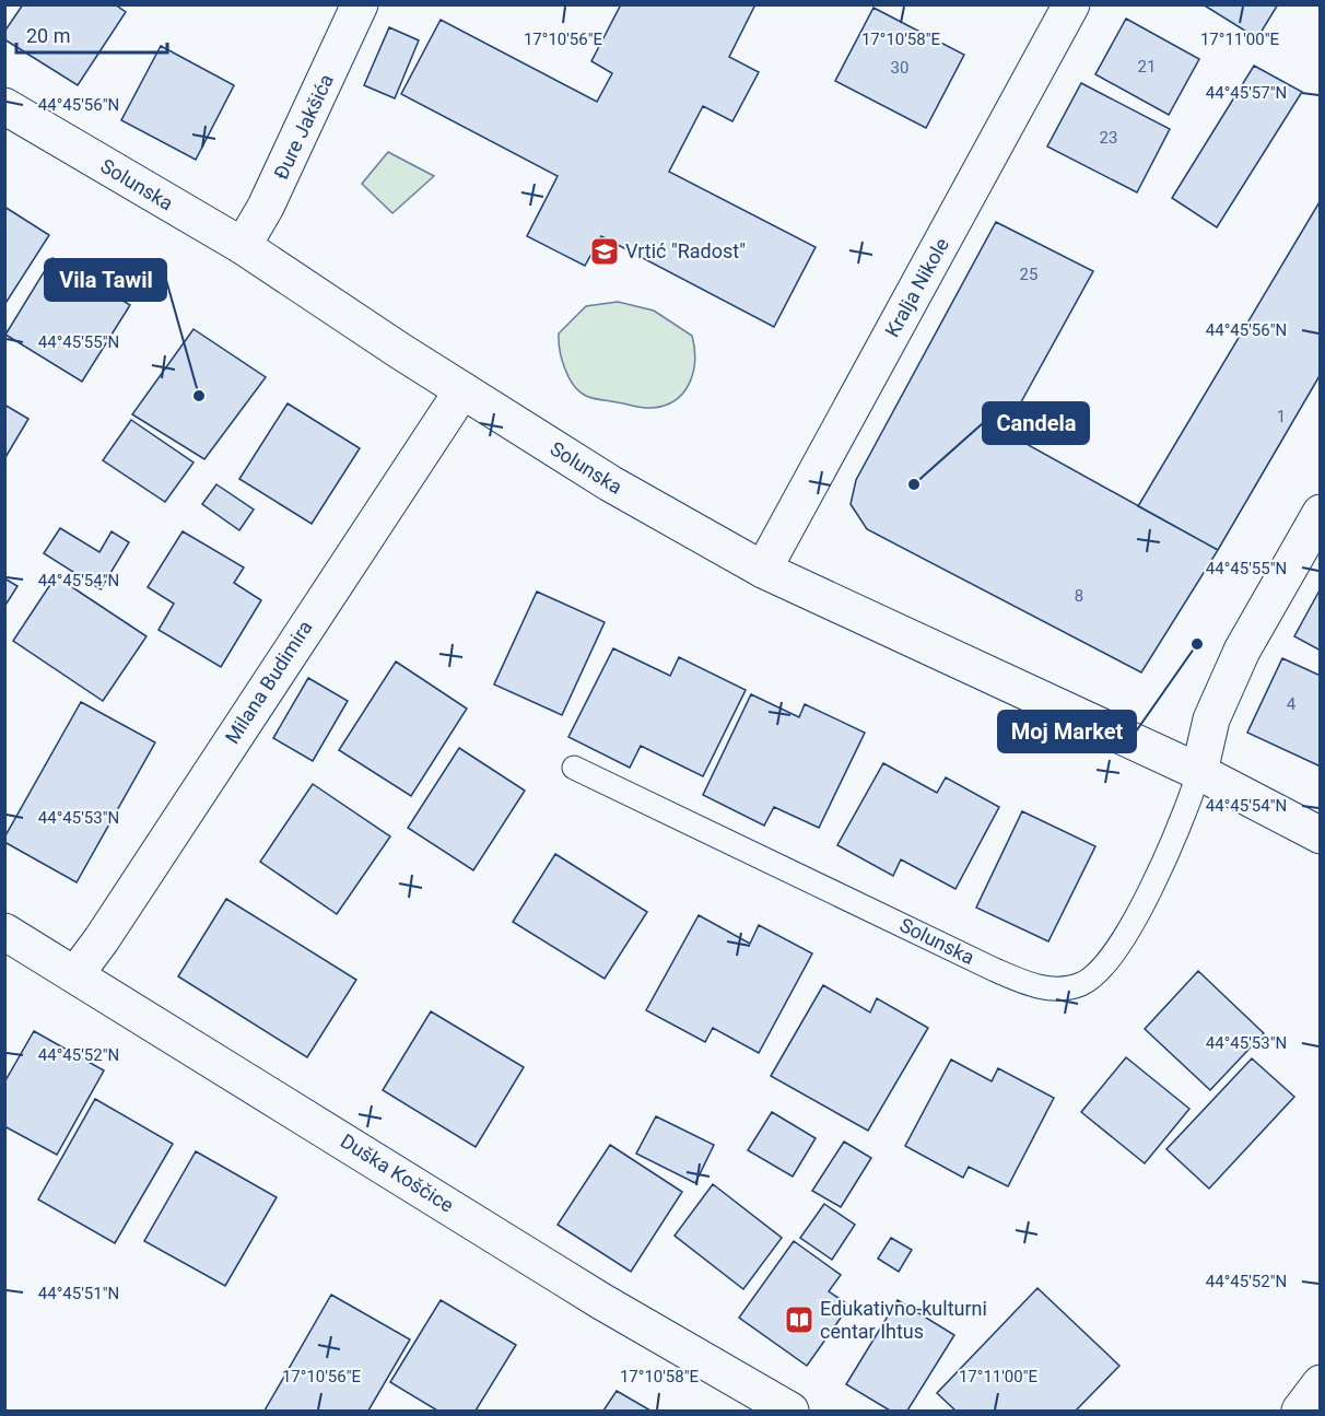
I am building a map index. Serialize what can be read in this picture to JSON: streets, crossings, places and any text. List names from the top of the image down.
{
  "streets": {
    "street": [
      "Đure Jakšića",
      "Solunska",
      "Kralja Nikole",
      "Milana Budimira",
      "Duška Koščice"
    ]
  },
  "crossings": [
    ["Đure Jakšića", "Solunska"],
    ["Solunska", "Kralja Nikole"],
    ["Solunska", "Milana Budimira"],
    ["Milana Budimira", "Duška Koščice"]
  ],
  "places": {
    "school or university": ["Vrtić \"Radost\""],
    "other": ["Vila Tawil", "Candela", "Moj Market"],
    "library": ["Edukativno-kulturni centar Ihtus"]
  },
  "house_numbers": [
    "21",
    "30",
    "23",
    "25",
    "1",
    "8",
    "4"
  ],
  "scale_bar": "20 m",
  "coordinates": [
    "17°10'56\"E",
    "17°10'58\"E",
    "17°11'00\"E",
    "44°45'57\"N",
    "44°45'56\"N",
    "44°45'55\"N",
    "44°45'54\"N",
    "44°45'53\"N",
    "44°45'52\"N",
    "44°45'51\"N"
  ]
}
